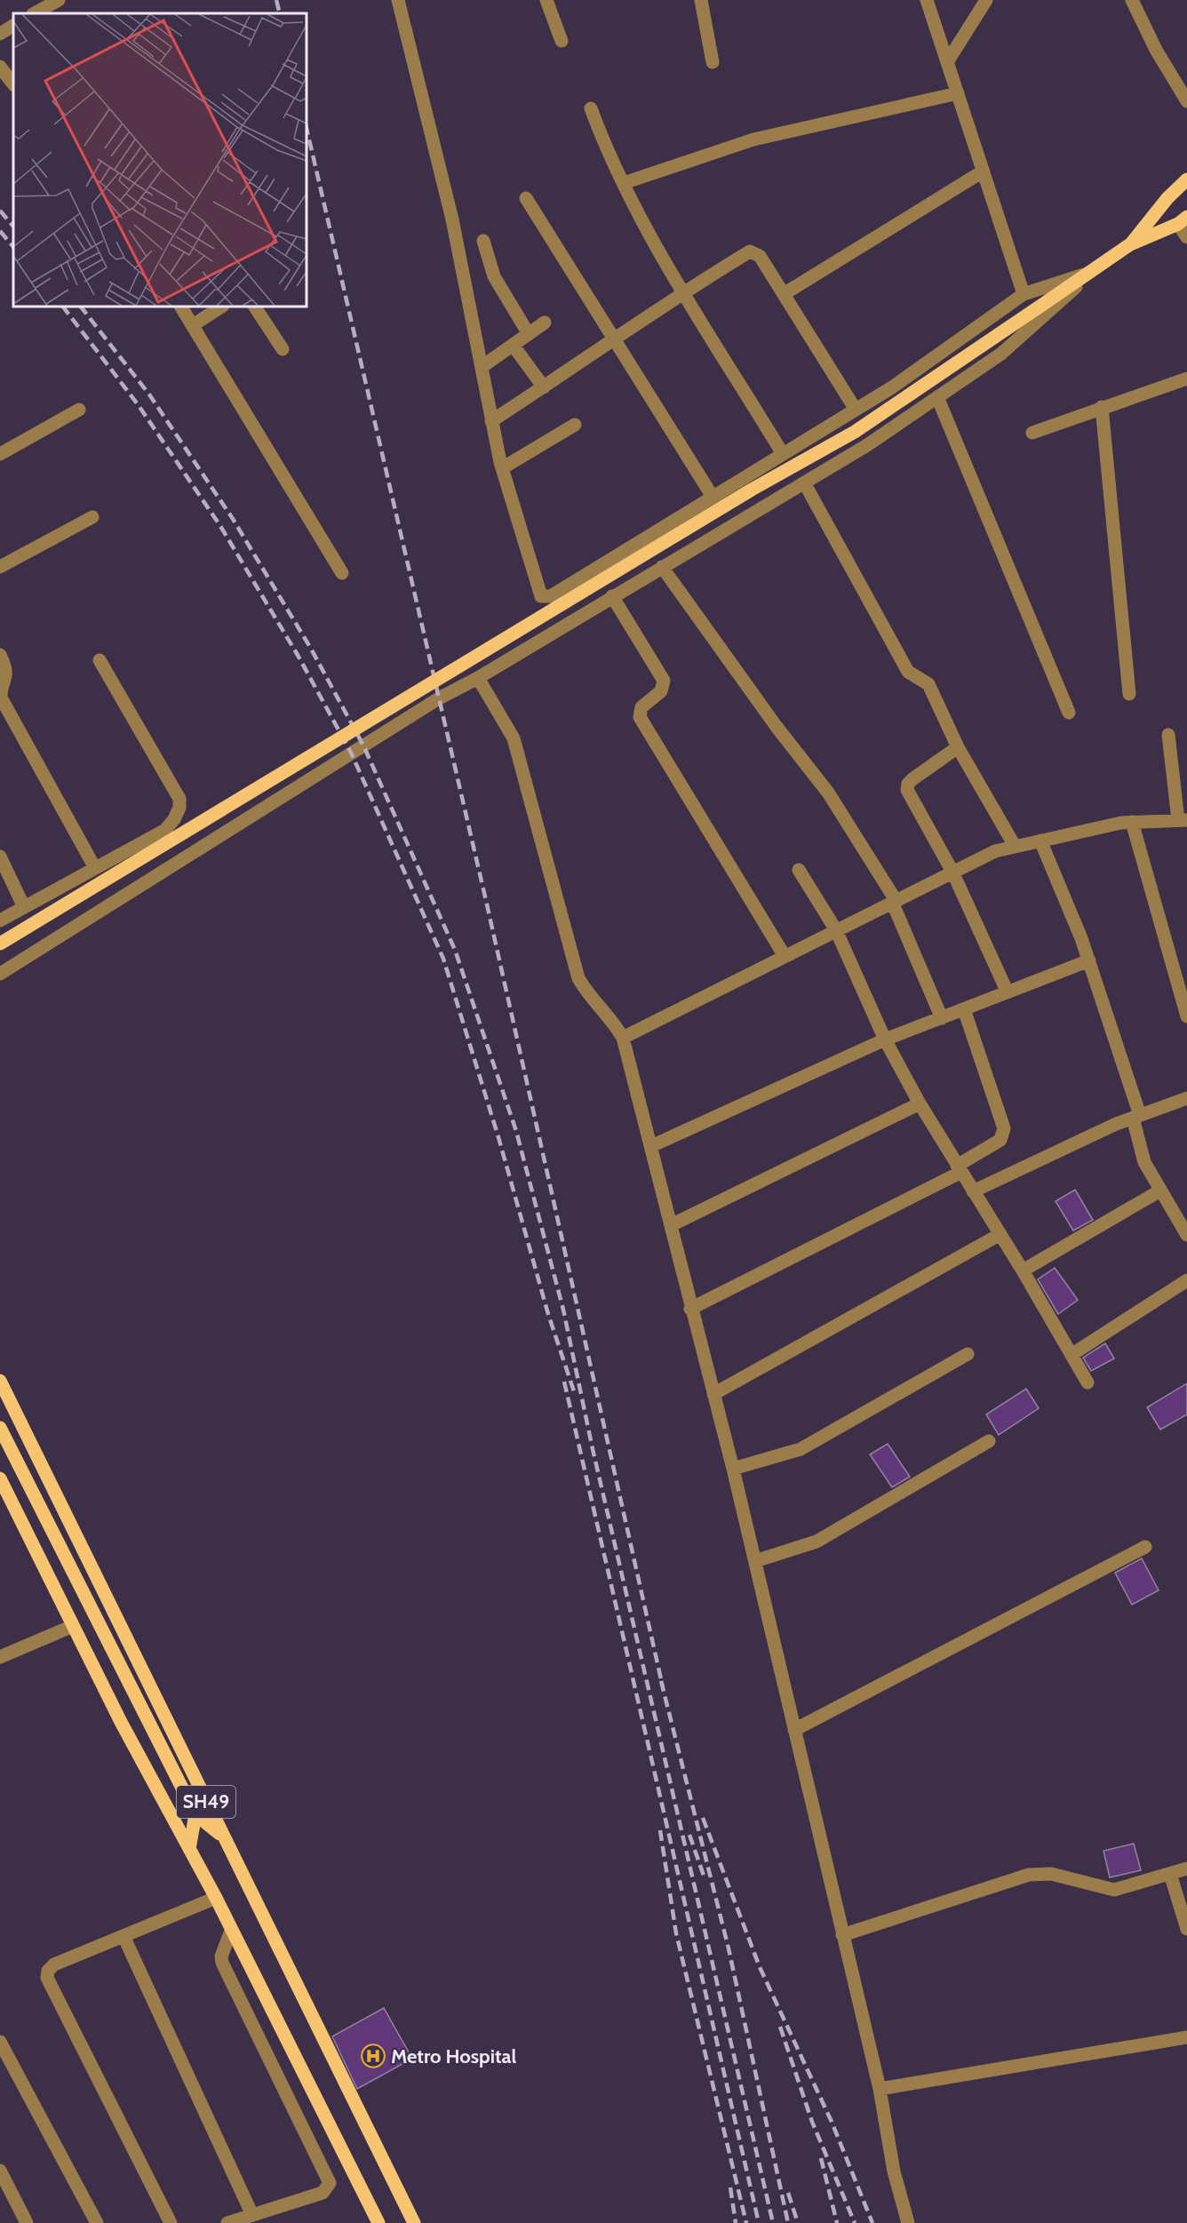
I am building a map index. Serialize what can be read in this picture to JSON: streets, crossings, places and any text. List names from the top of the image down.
{
  "streets": {
    "main road": ["SH49"]
  },
  "places": {
    "hospital": ["Metro Hospital"]
  }
}
